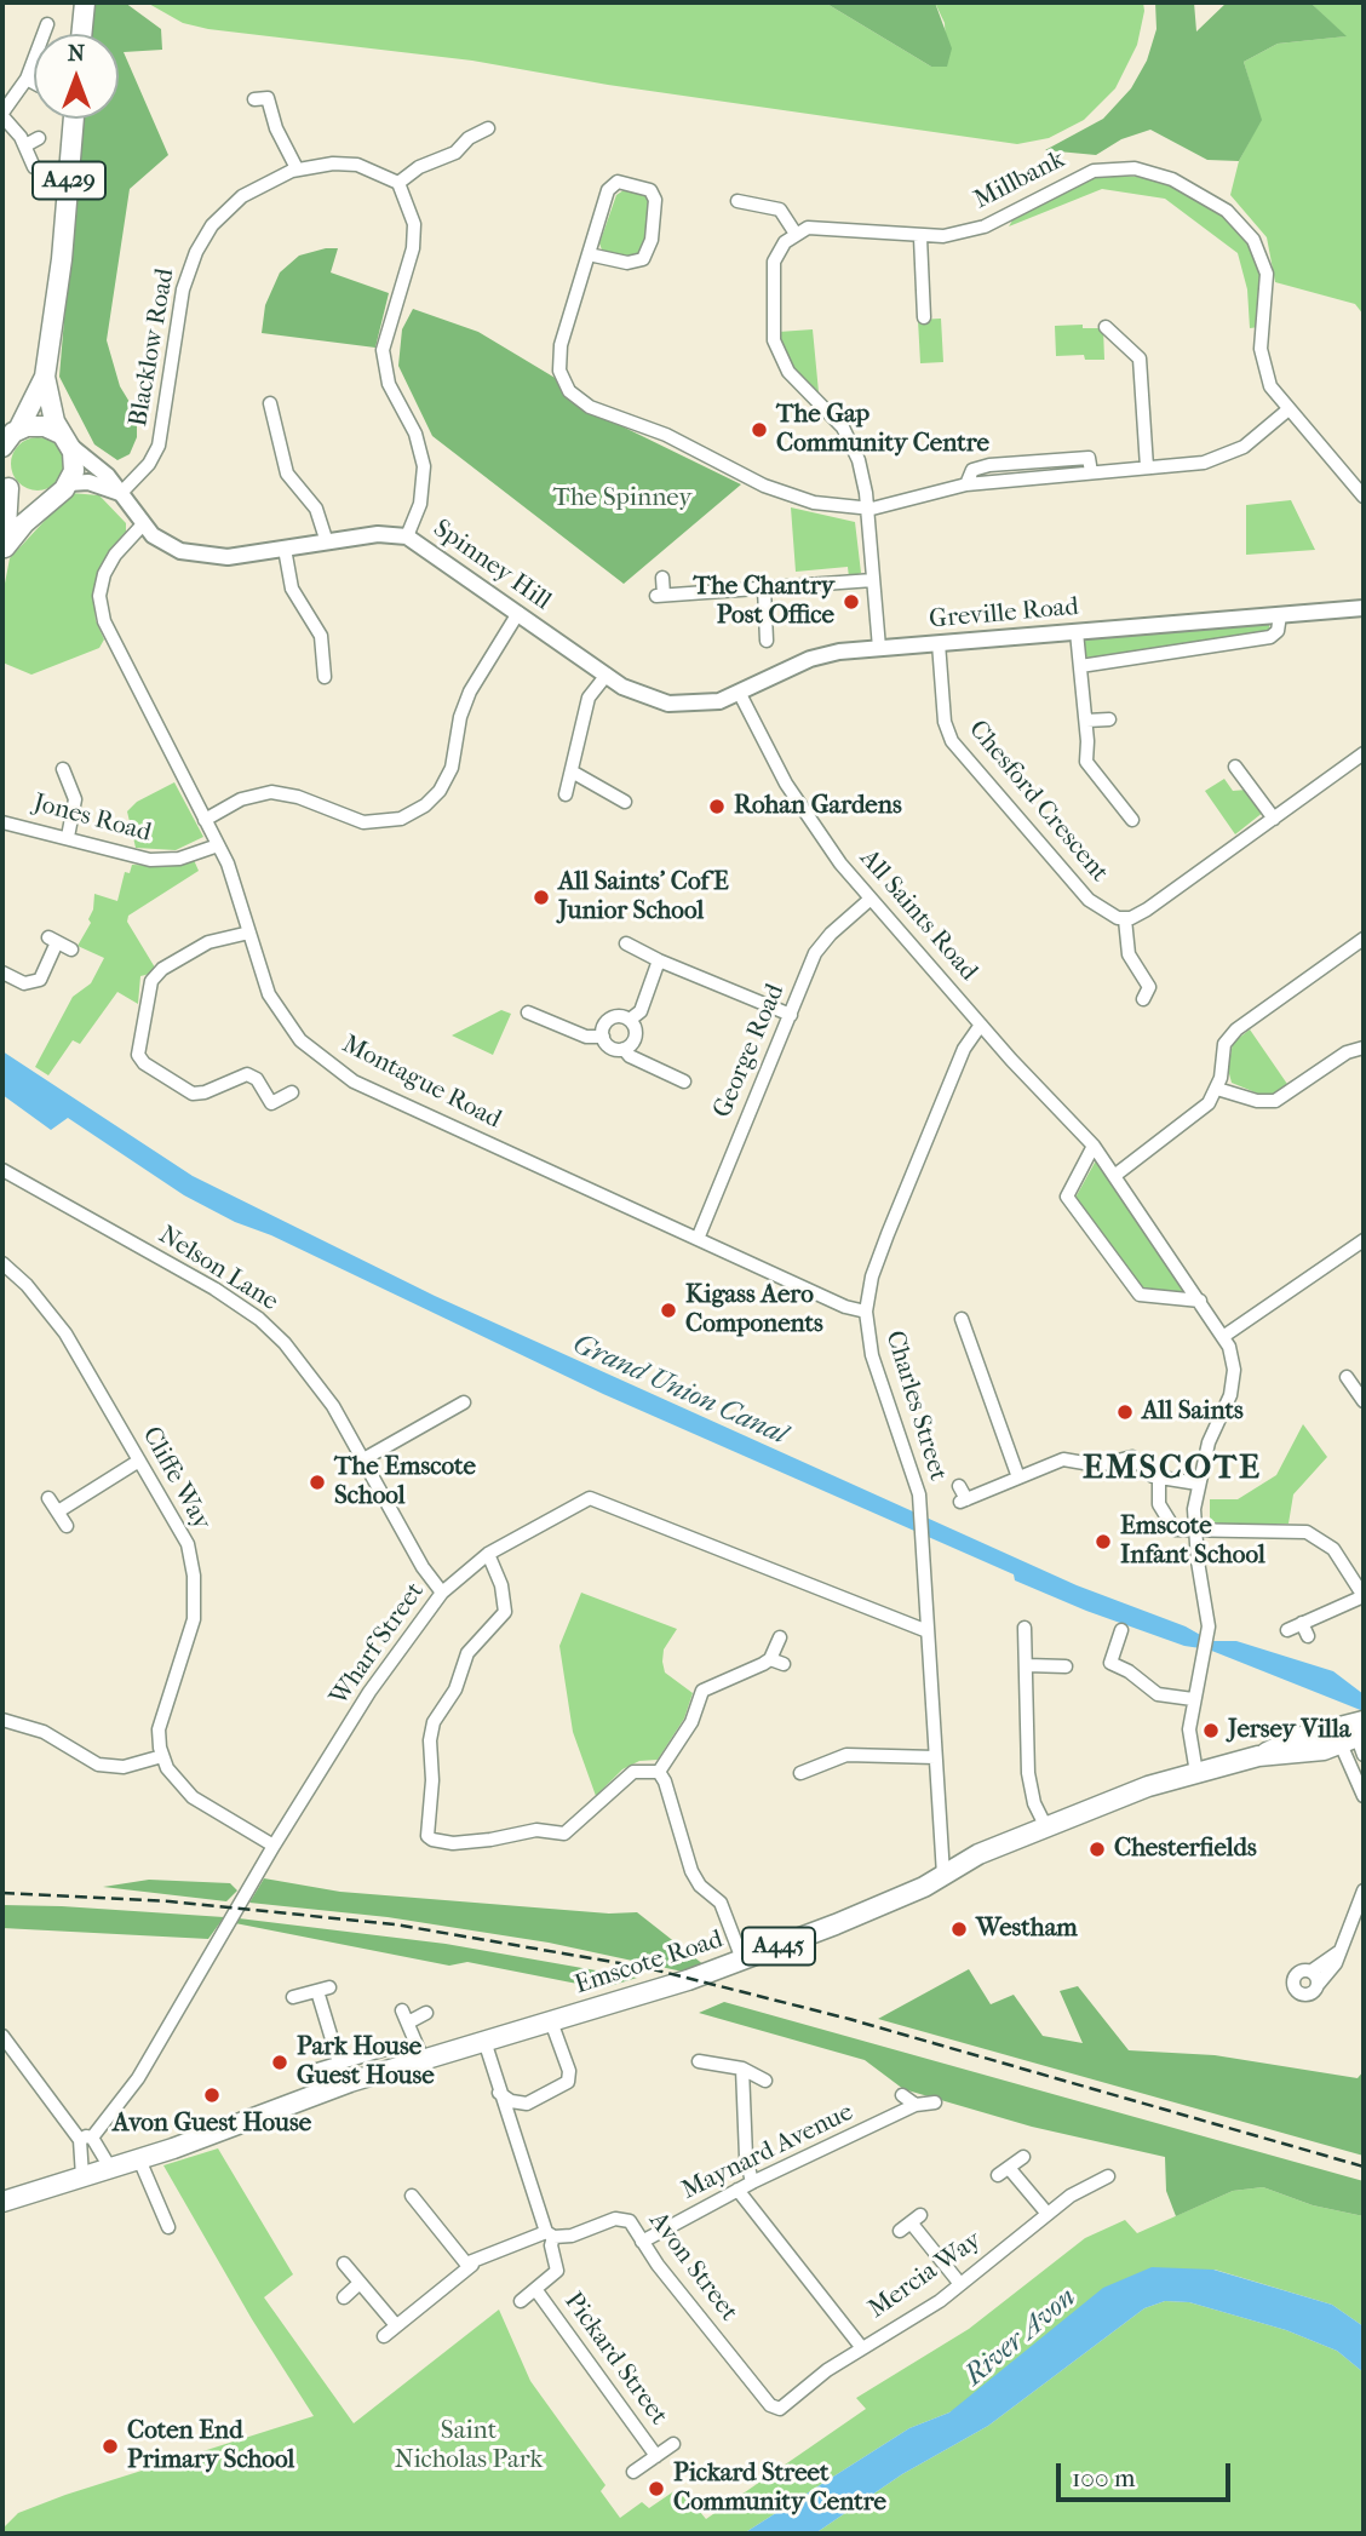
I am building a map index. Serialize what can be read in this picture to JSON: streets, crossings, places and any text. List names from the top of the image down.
{
  "streets": {
    "main road": ["A429", "A445", "Emscote Road"],
    "street": [
      "Millbank",
      "Blacklow Road",
      "Spinney Hill",
      "Greville Road",
      "Chesford Crescent",
      "Jones Road",
      "All Saints Road",
      "George Road",
      "Montague Road",
      "Nelson Lane",
      "Charles Street",
      "Cliffe Way",
      "Wharf Street",
      "Maynard Avenue",
      "Avon Street",
      "Mercia Way",
      "Pickard Street"
    ]
  },
  "crossings": [
    ["Blacklow Road", "Spinney Hill"],
    ["Spinney Hill", "Greville Road"],
    ["Spinney Hill", "All Saints Road"],
    ["Spinney Hill", "Montague Road"],
    ["Greville Road", "Chesford Crescent"],
    ["Greville Road", "All Saints Road"],
    ["Jones Road", "Montague Road"],
    ["All Saints Road", "George Road"],
    ["All Saints Road", "Charles Street"],
    ["All Saints Road", "Emscote Road"],
    ["George Road", "Montague Road"],
    ["Montague Road", "Charles Street"],
    ["Nelson Lane", "Wharf Street"],
    ["Charles Street", "Wharf Street"],
    ["Charles Street", "Emscote Road"],
    ["A445", "Emscote Road"],
    ["Emscote Road", "Pickard Street"],
    ["Maynard Avenue", "Avon Street"],
    ["Avon Street", "Mercia Way"],
    ["Avon Street", "Pickard Street"]
  ],
  "districts": ["EMSCOTE"],
  "water": ["Grand Union Canal", "River Avon"],
  "parks": ["The Spinney", "Saint Nicholas Park"],
  "places": [
    "The Gap Community Centre",
    "The Chantry Post Office",
    "Rohan Gardens",
    "All Saints' CofE Junior School",
    "Kigass Aero Components",
    "All Saints",
    "The Emscote School",
    "Emscote Infant School",
    "Jersey Villa",
    "Chesterfields",
    "Westham",
    "Park House Guest House",
    "Avon Guest House",
    "Coten End Primary School",
    "Pickard Street Community Centre"
  ],
  "scale_bar": "100 m",
  "north": "top"
}
